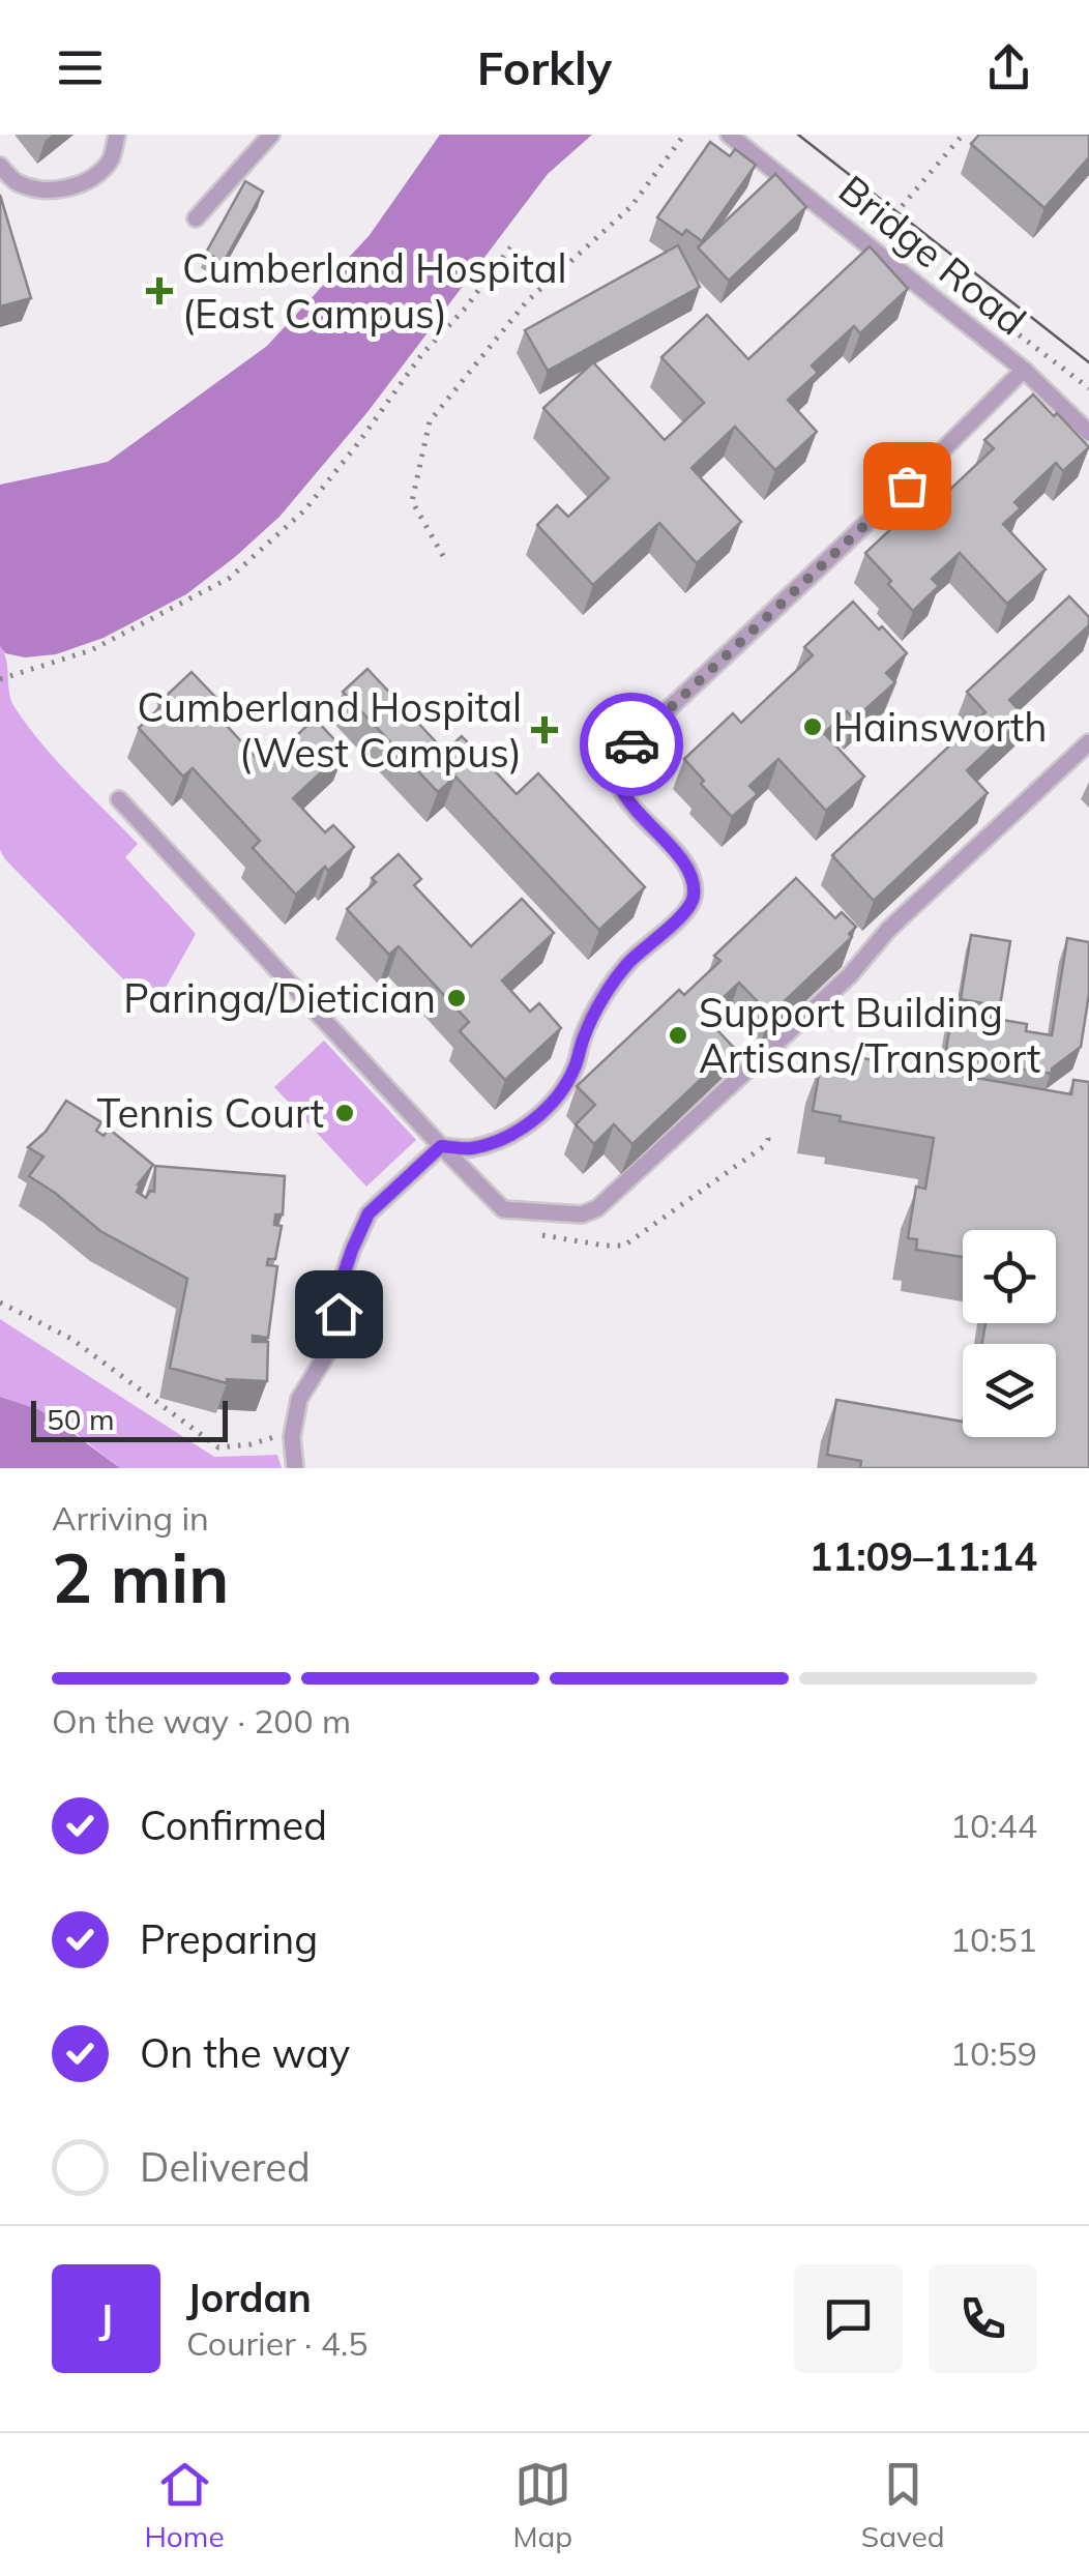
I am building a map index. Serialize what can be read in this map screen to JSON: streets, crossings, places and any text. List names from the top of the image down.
{
  "streets": {
    "lane": ["Bridge Road"]
  },
  "places": {
    "health": ["Cumberland Hospital (East Campus)", "Cumberland Hospital (West Campus)"],
    "other": [
      "Hainsworth",
      "Paringa/Dietician",
      "Support Building Artisans/Transport",
      "Tennis Court"
    ]
  },
  "scale_bar": "50 m",
  "page": {
    "header": "Forkly",
    "scale": "50 m",
    "heading": ["2 min", "Arriving in", "11:09–11:14"],
    "panel": ["Jordan", "Courier · 4.5"],
    "bar": "On the way · 200 m",
    "list": [
      ["Confirmed", "10:44"],
      ["Preparing", "10:51"],
      ["On the way", "10:59"],
      "Delivered"
    ],
    "round": "J",
    "tabs": ["Home", "Map", "Saved"]
  }
}
